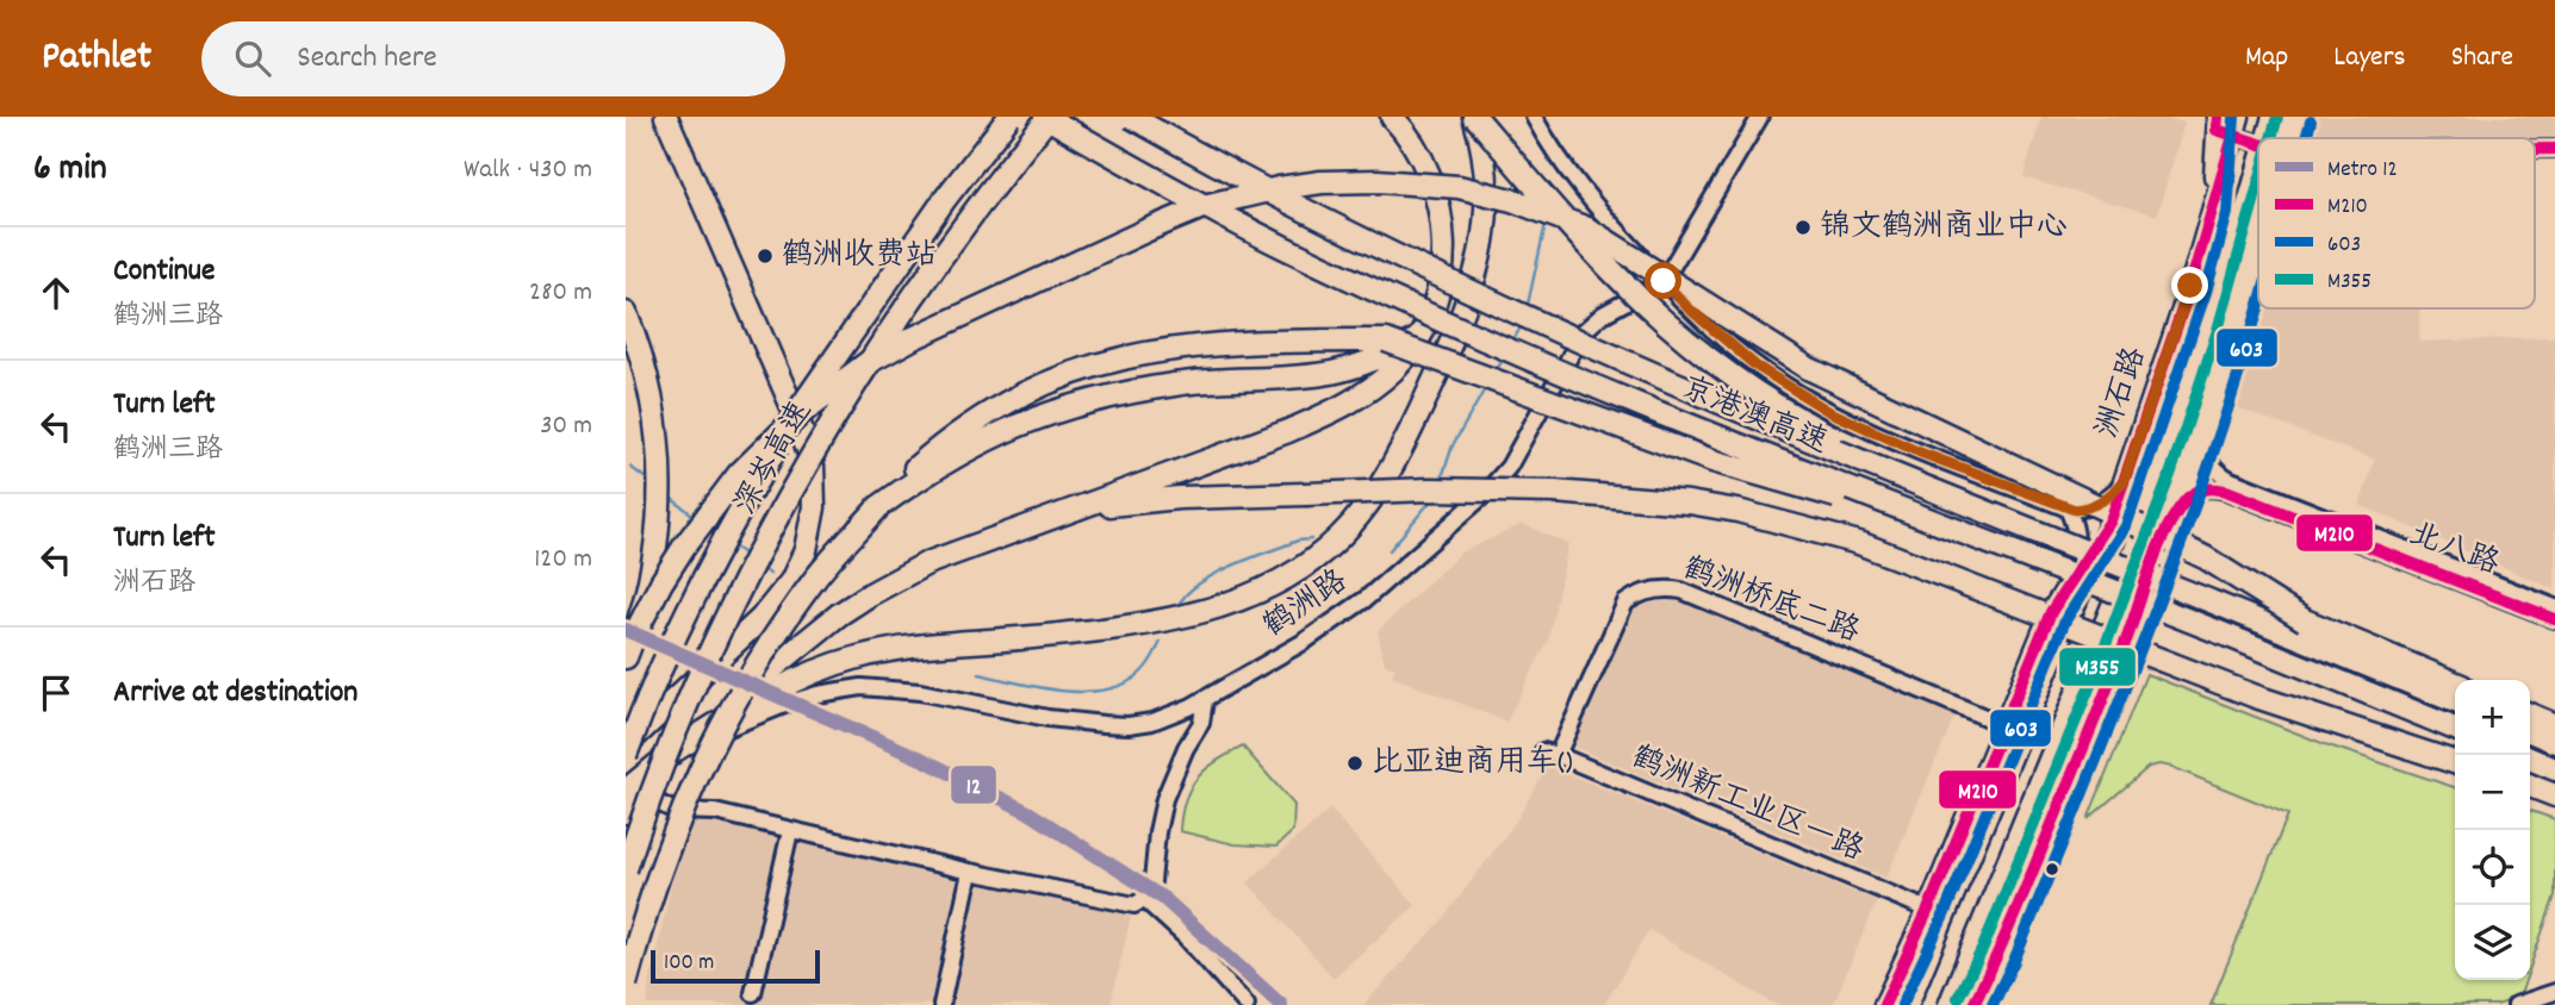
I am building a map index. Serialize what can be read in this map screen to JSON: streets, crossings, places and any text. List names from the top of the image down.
{
  "streets": {
    "highway": ["京港澳高速", "深岑高速"],
    "main road": ["洲石路"],
    "street": [
      "北八路",
      "鹤洲桥底二路",
      "鹤洲路",
      "鹤洲新工业区一路"
    ]
  },
  "crossings": [
    ["洲石路", "鹤洲新工业区一路"],
    ["京港澳高速", "深岑高速"],
    ["鹤洲桥底二路", "鹤洲新工业区一路"]
  ],
  "places": ["锦文鹤洲商业中心", "鹤洲收费站", "比亚迪商用车()"],
  "lines": [
    "transit line M210",
    "transit line M355",
    "transit line 603",
    "metro line 12"
  ],
  "legend": [
    "Metro 12",
    "M210",
    "603",
    "M355"
  ],
  "scale_bar": "100 m",
  "page": {
    "header": "Pathlet",
    "search": "Search here",
    "nav": ["Map", "Layers", "Share"],
    "heading": ["6 min", "Walk · 430 m"],
    "list": [
      ["Continue", "鹤洲三路", "280 m"],
      ["Turn left", "鹤洲三路", "30 m"],
      ["Turn left", "洲石路", "120 m"],
      "Arrive at destination"
    ],
    "map_buttons": ["+", "−"],
    "scale": "100 m"
  }
}
